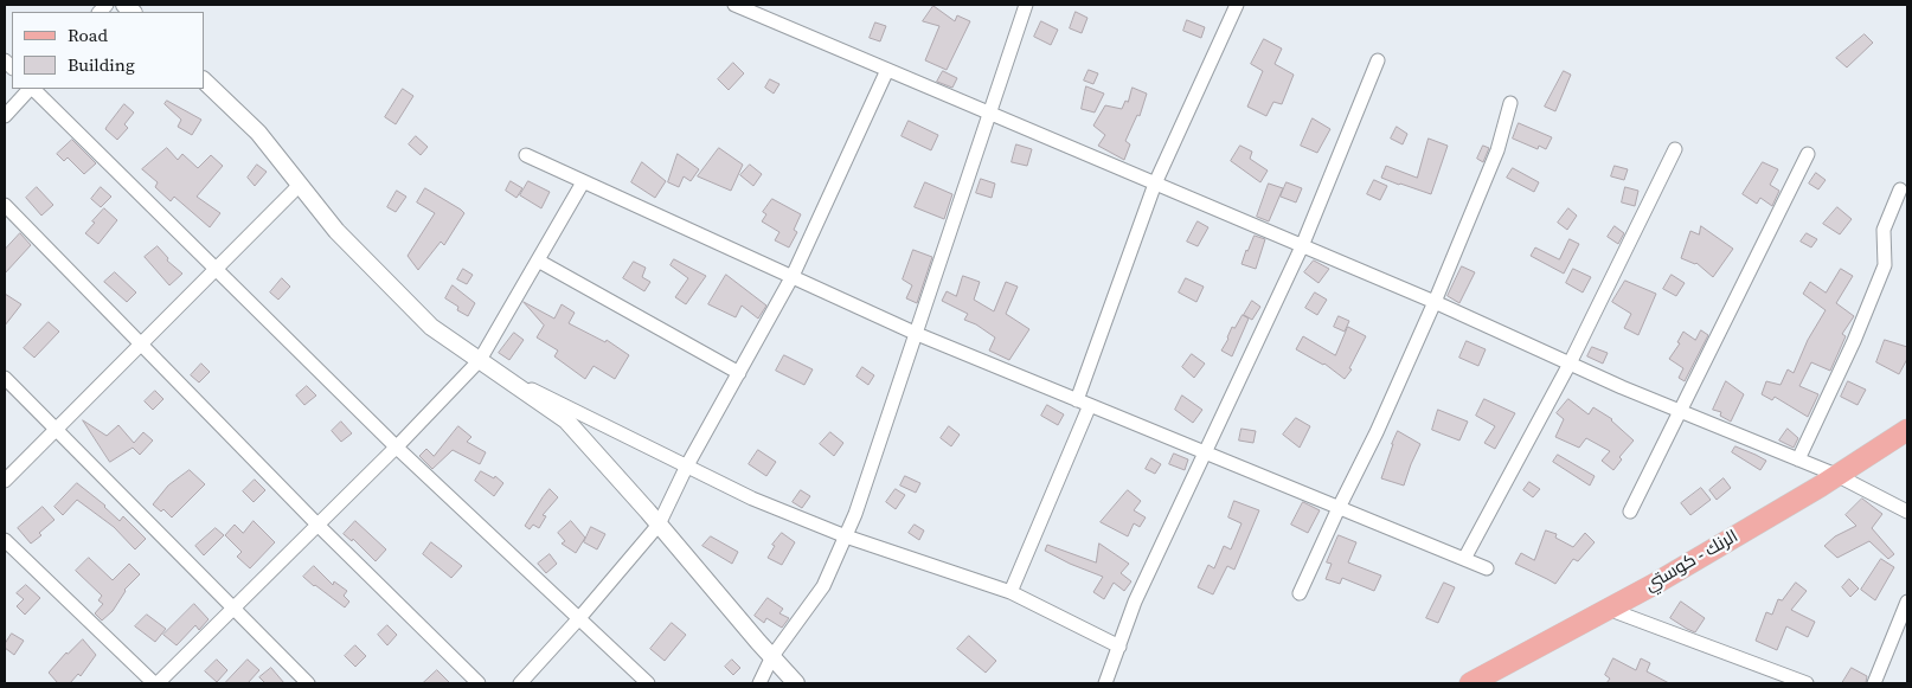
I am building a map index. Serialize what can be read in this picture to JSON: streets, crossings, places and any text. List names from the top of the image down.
{
  "streets": {
    "main road": ["الرنك - كوستي"]
  },
  "legend": ["Road", "Building"]
}
